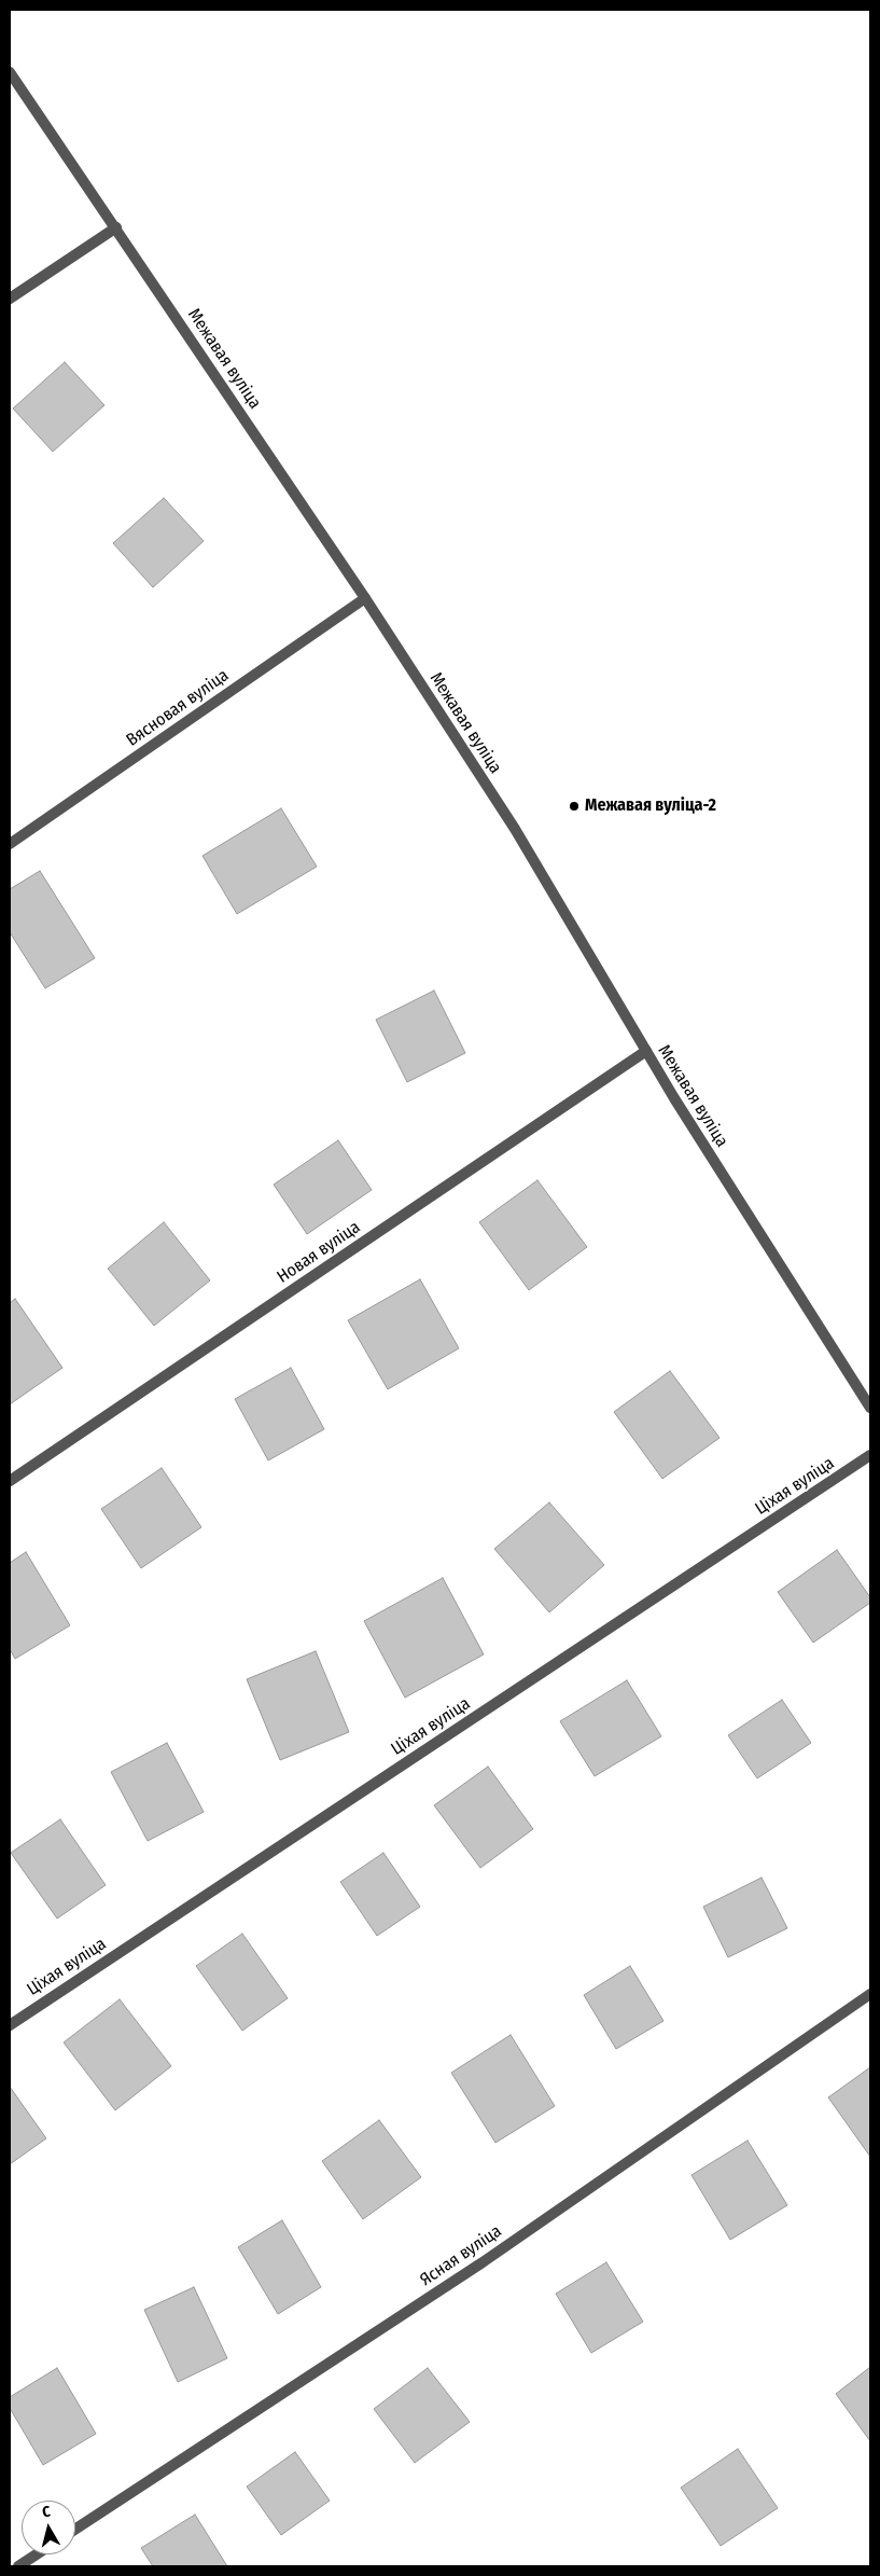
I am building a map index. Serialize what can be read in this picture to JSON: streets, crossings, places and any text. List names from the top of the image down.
{
  "streets": {
    "street": [
      "Межавая вуліца",
      "Вясновая вуліца",
      "Новая вуліца",
      "Ціхая вуліца",
      "Ясная вуліца"
    ]
  },
  "crossings": [
    ["Межавая вуліца", "Вясновая вуліца"],
    ["Межавая вуліца", "Новая вуліца"]
  ],
  "places": ["Межавая вуліца-2"],
  "north": "top"
}
